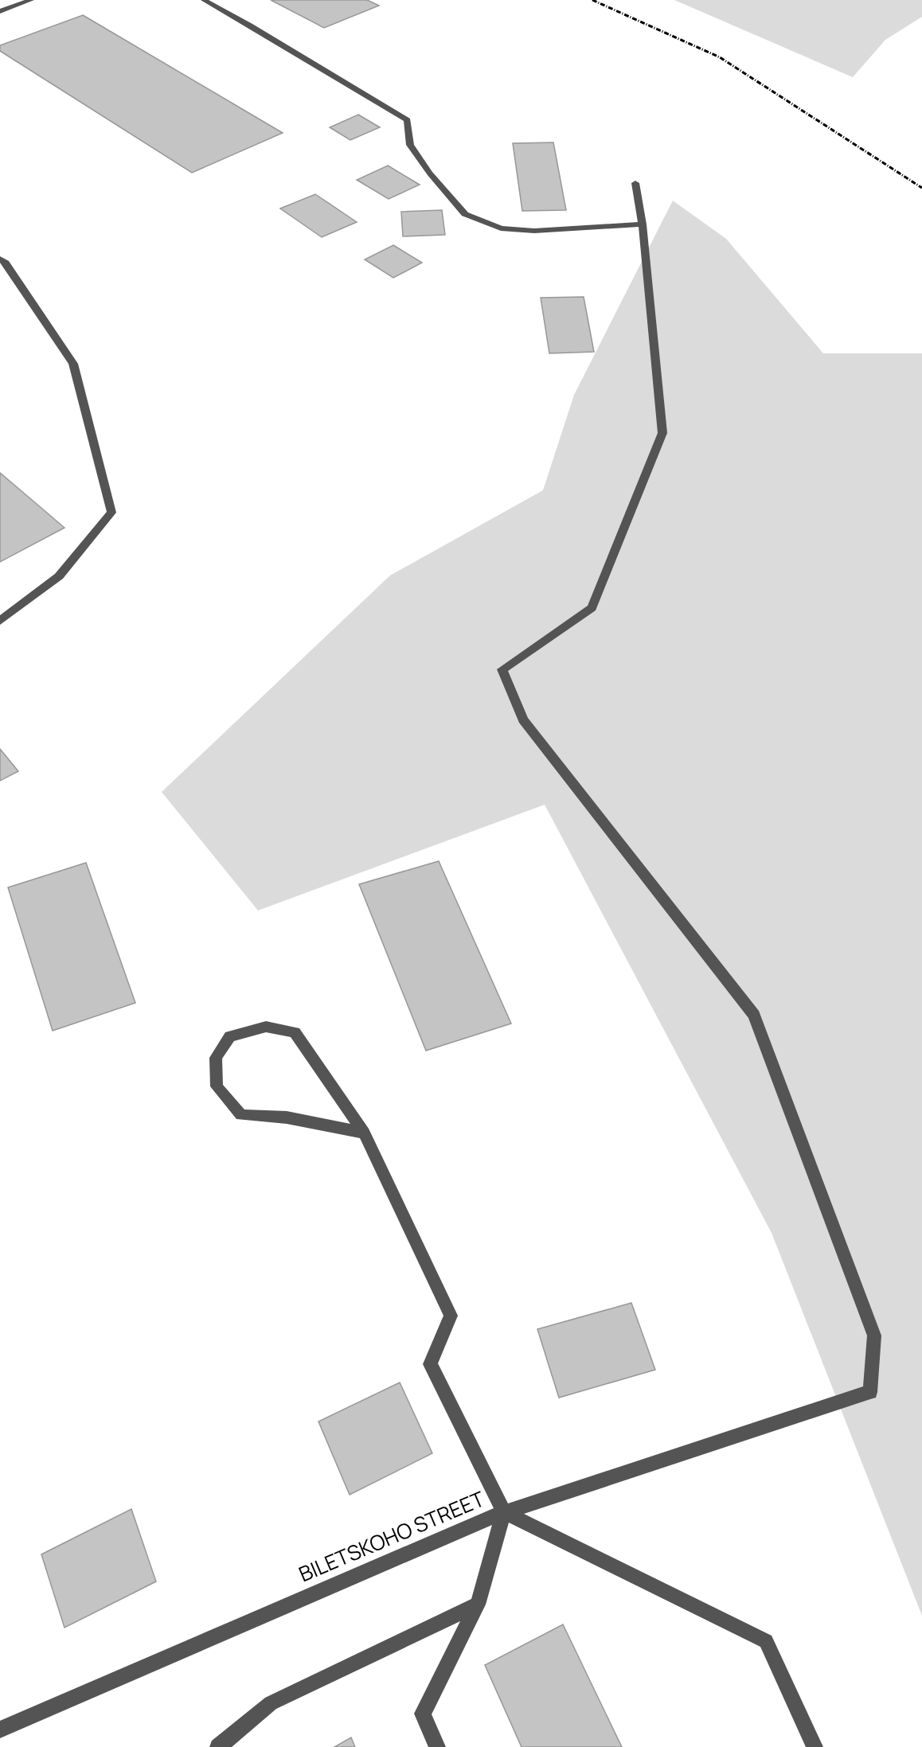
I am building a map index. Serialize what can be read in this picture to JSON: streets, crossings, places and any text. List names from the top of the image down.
{
  "streets": {
    "street": ["BILETSKOHO STREET"]
  }
}
